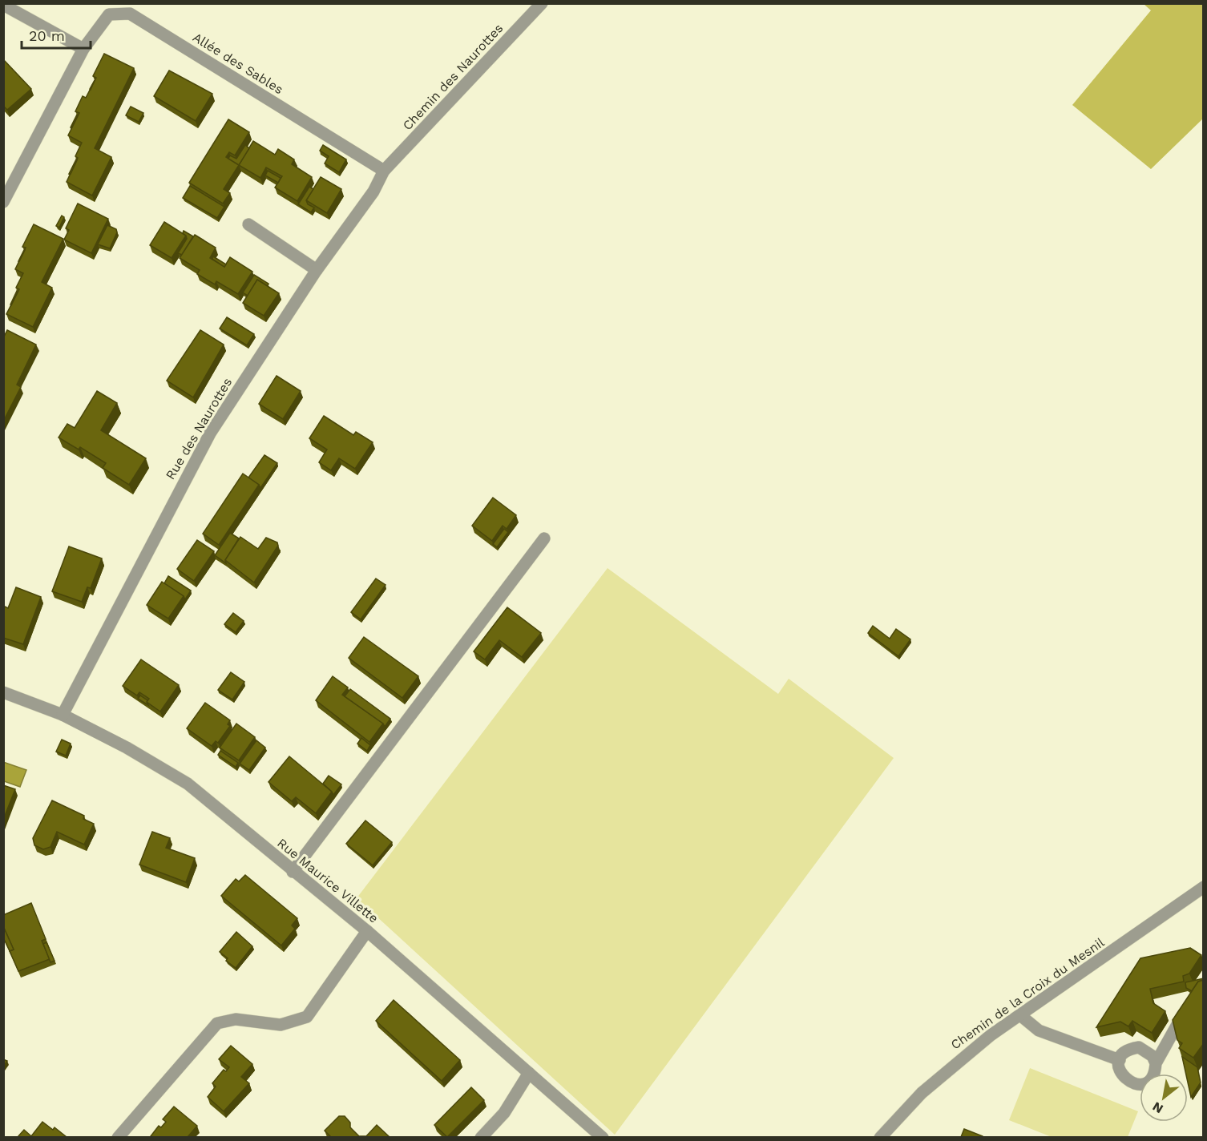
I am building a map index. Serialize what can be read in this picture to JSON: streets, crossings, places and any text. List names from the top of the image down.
{
  "streets": {
    "street": [
      "Allée des Sables",
      "Chemin des Naurottes",
      "Rue des Naurottes",
      "Rue Maurice Villette",
      "Chemin de la Croix du Mesnil"
    ]
  },
  "crossings": [
    ["Allée des Sables", "Chemin des Naurottes"],
    ["Allée des Sables", "Rue des Naurottes"],
    ["Chemin des Naurottes", "Rue des Naurottes"],
    ["Rue des Naurottes", "Rue Maurice Villette"]
  ],
  "scale_bar": "20 m",
  "north": "bottom left"
}
